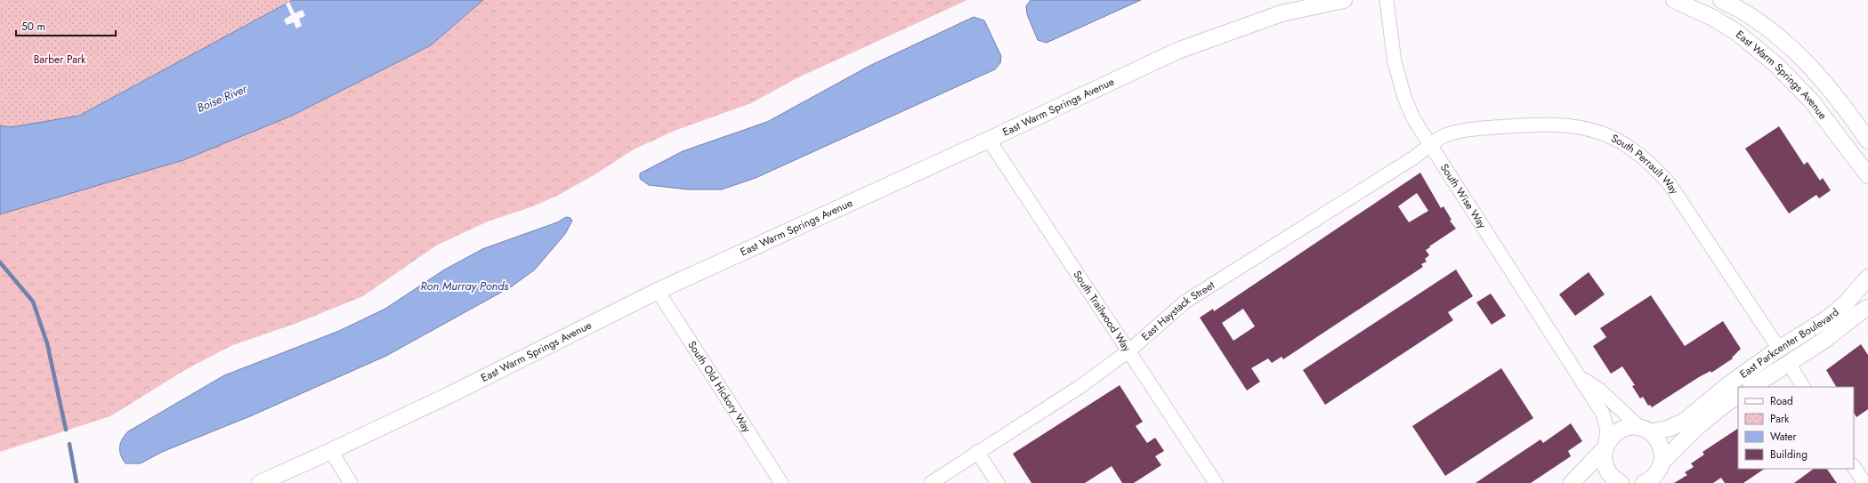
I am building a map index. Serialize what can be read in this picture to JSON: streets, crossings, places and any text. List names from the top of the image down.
{
  "streets": {
    "street": [
      "East Warm Springs Avenue",
      "South Perrault Way",
      "South Wise Way",
      "South Trailwood Way",
      "East Haystack Street",
      "East Parkcenter Boulevard",
      "South Old Hickory Way"
    ]
  },
  "crossings": [
    ["East Warm Springs Avenue", "South Trailwood Way"],
    ["East Warm Springs Avenue", "South Old Hickory Way"],
    ["South Perrault Way", "South Wise Way"],
    ["South Perrault Way", "East Haystack Street"],
    ["South Perrault Way", "East Parkcenter Boulevard"],
    ["South Wise Way", "East Haystack Street"],
    ["South Wise Way", "East Parkcenter Boulevard"],
    ["South Trailwood Way", "East Haystack Street"]
  ],
  "water": ["Boise River", "Ron Murray Ponds"],
  "parks": ["Barber Park"],
  "legend": [
    "Road",
    "Park",
    "Water",
    "Building"
  ],
  "scale_bar": "50 m"
}
